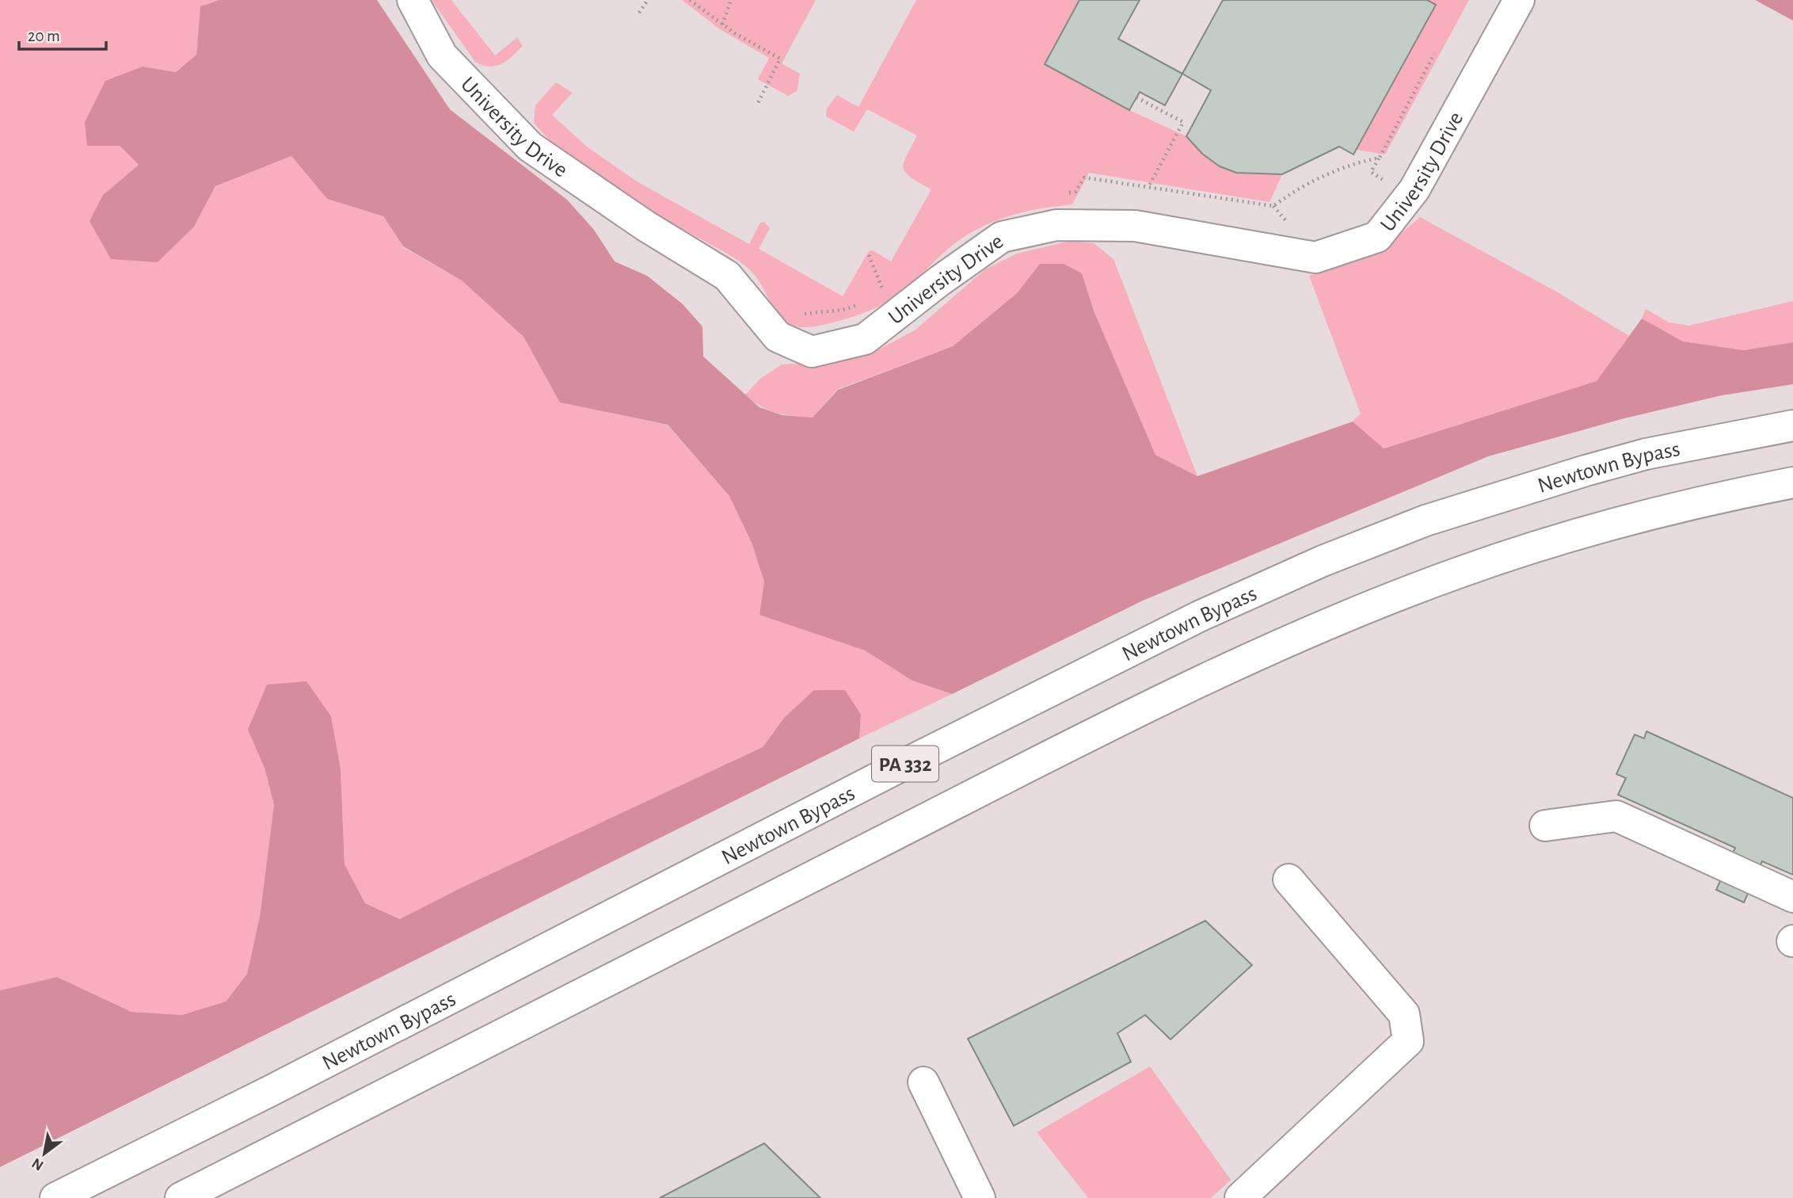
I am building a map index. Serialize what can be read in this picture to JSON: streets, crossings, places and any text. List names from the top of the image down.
{
  "streets": {
    "main road": ["University Drive", "Newtown Bypass", "PA 332"]
  },
  "scale_bar": "20 m",
  "north": "bottom left"
}
